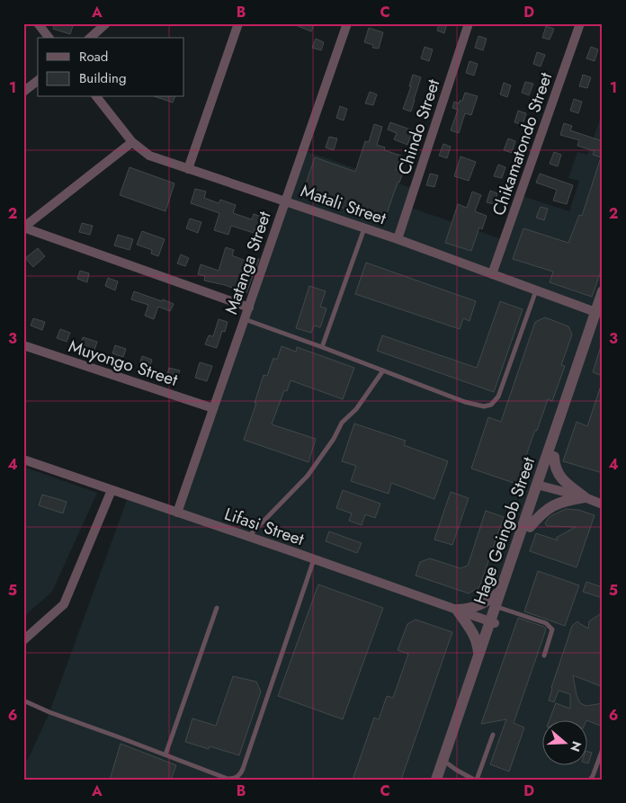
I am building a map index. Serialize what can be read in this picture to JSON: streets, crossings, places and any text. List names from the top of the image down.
{
  "streets": {
    "street": [
      "Chindo Street",
      "Chikamatondo Street",
      "Matali Street",
      "Matanga Street",
      "Muyongo Street",
      "Lifasi Street",
      "Hage Geingob Street"
    ]
  },
  "crossings": [
    ["Chindo Street", "Matali Street"],
    ["Chikamatondo Street", "Matali Street"],
    ["Matali Street", "Matanga Street"],
    ["Matali Street", "Hage Geingob Street"],
    ["Matanga Street", "Muyongo Street"],
    ["Matanga Street", "Lifasi Street"],
    ["Lifasi Street", "Hage Geingob Street"]
  ],
  "legend": ["Road", "Building"],
  "north": "right",
  "grid": {
    "columns": [
      "A",
      "B",
      "C",
      "D"
    ],
    "rows": [
      "1",
      "2",
      "3",
      "4",
      "5",
      "6"
    ]
  }
}
